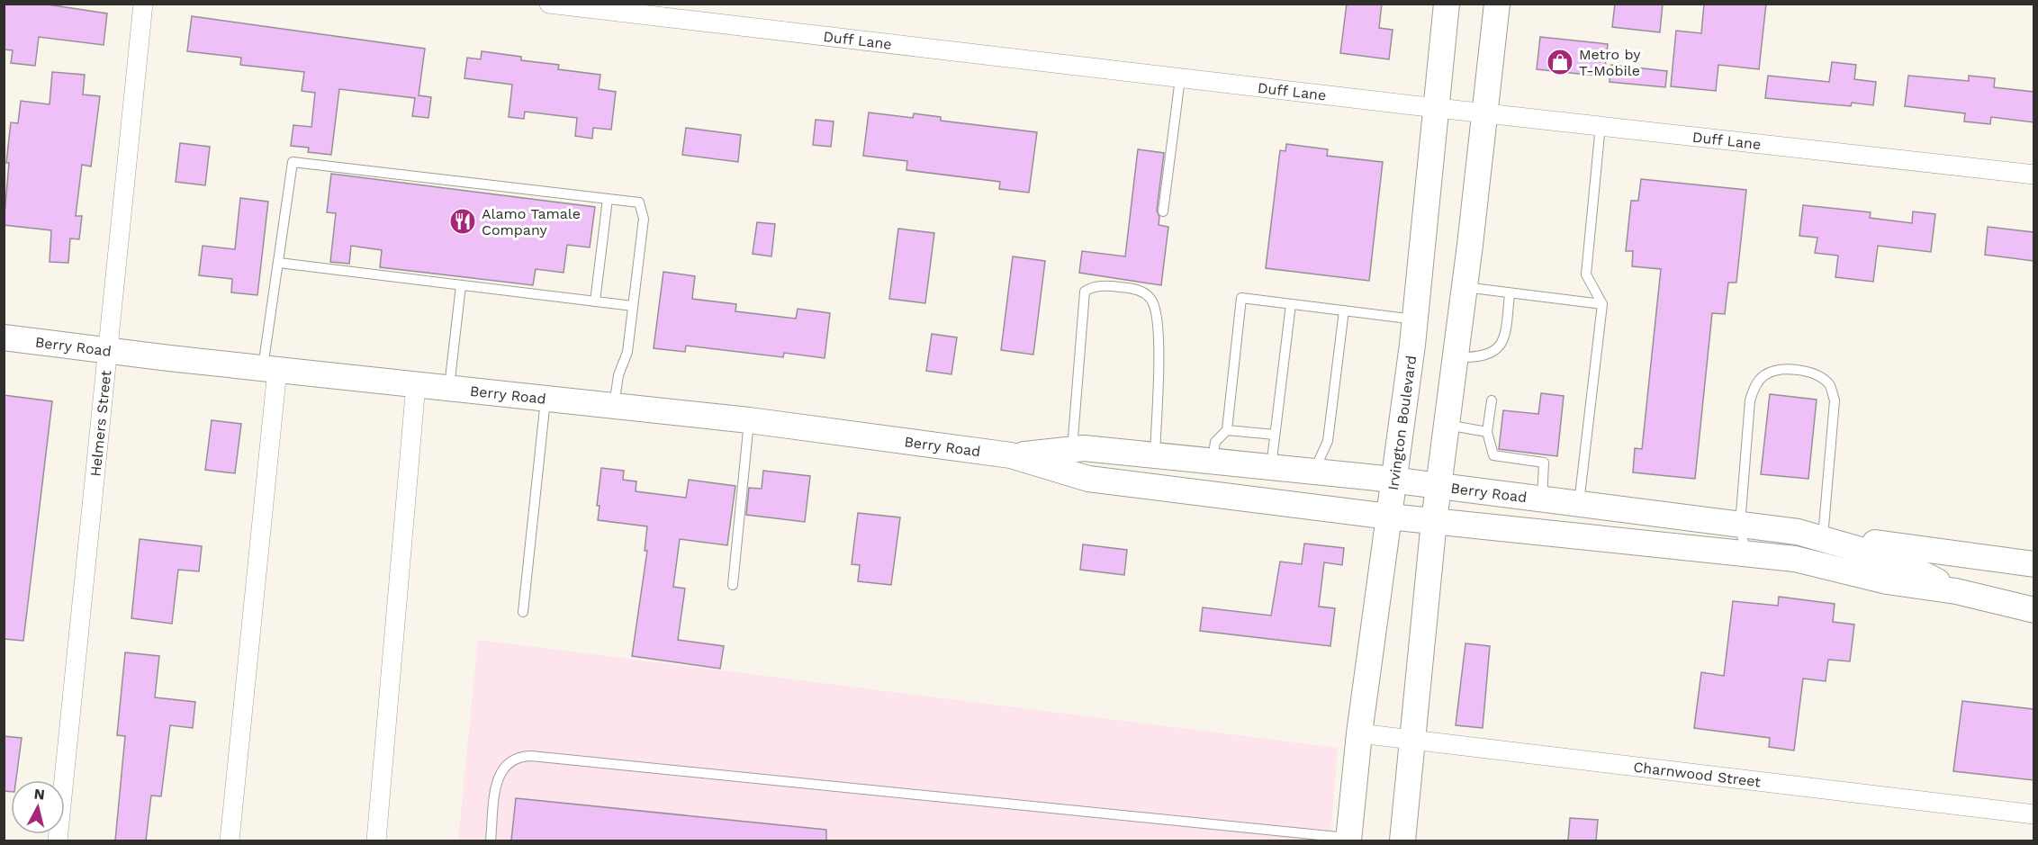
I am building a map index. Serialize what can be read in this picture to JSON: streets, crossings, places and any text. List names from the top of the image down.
{
  "streets": {
    "street": [
      "Duff Lane",
      "Berry Road",
      "Helmers Street",
      "Irvington Boulevard",
      "Charnwood Street"
    ]
  },
  "crossings": [
    ["Duff Lane", "Irvington Boulevard"],
    ["Berry Road", "Helmers Street"],
    ["Berry Road", "Irvington Boulevard"],
    ["Irvington Boulevard", "Charnwood Street"]
  ],
  "places": {
    "shop": ["Metro by T-Mobile"],
    "restaurant": ["Alamo Tamale Company"]
  },
  "north": "top"
}
